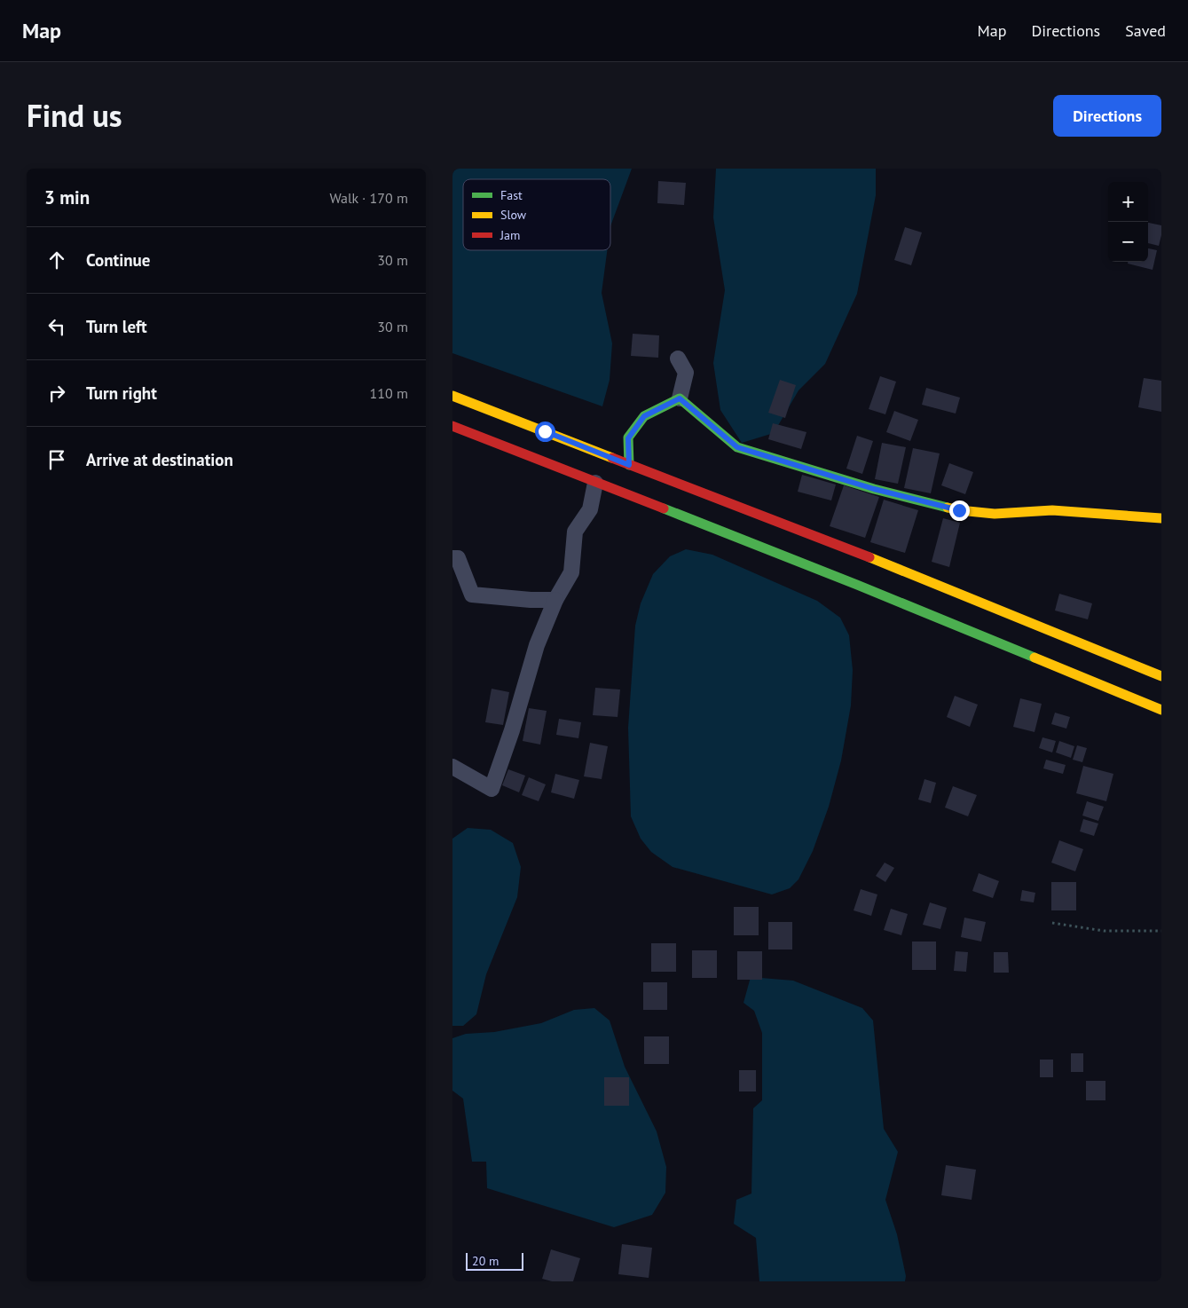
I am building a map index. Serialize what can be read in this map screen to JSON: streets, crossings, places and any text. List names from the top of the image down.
{
  "legend": ["Fast", "Slow", "Jam"],
  "scale_bar": "20 m",
  "page": {
    "header": "Map",
    "nav": ["Map", "Directions", "Saved"],
    "title": "Find us",
    "buttons": "Directions",
    "heading": ["3 min", "Walk · 170 m"],
    "map_buttons": ["+", "−"],
    "list": [
      ["Continue", "30 m"],
      ["Turn left", "30 m"],
      ["Turn right", "110 m"],
      "Arrive at destination"
    ],
    "scale": "20 m"
  }
}
